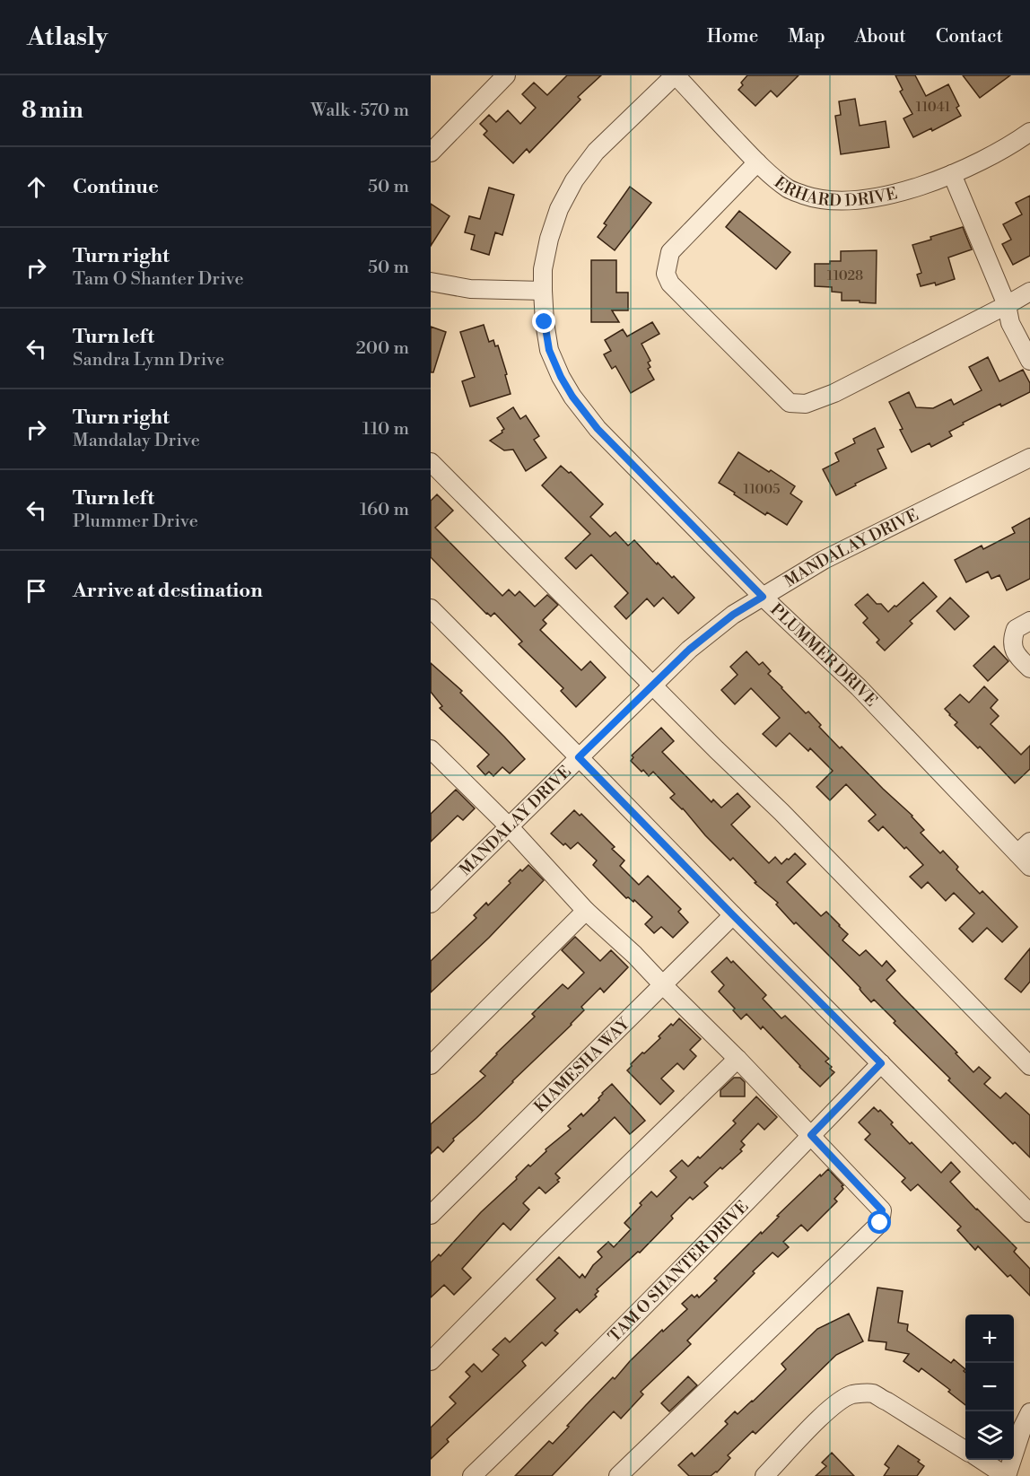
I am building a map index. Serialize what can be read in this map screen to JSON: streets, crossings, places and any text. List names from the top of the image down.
{
  "streets": {
    "street": [
      "ERHARD DRIVE",
      "MANDALAY DRIVE",
      "PLUMMER DRIVE",
      "KIAMESHA WAY",
      "TAM O SHANTER DRIVE"
    ]
  },
  "crossings": [
    ["ERHARD DRIVE", "PLUMMER DRIVE"],
    ["MANDALAY DRIVE", "PLUMMER DRIVE"]
  ],
  "house_numbers": ["11041", "11028", "11005"],
  "page": {
    "header": "Atlasly",
    "nav": [
      "Home",
      "Map",
      "About",
      "Contact"
    ],
    "heading": ["8 min", "Walk · 570 m"],
    "list": [
      ["Continue", "50 m"],
      ["Turn right", "Tam O Shanter Drive", "50 m"],
      ["Turn left", "Sandra Lynn Drive", "200 m"],
      ["Turn right", "Mandalay Drive", "110 m"],
      ["Turn left", "Plummer Drive", "160 m"],
      "Arrive at destination"
    ],
    "map_buttons": ["+", "−"]
  }
}
